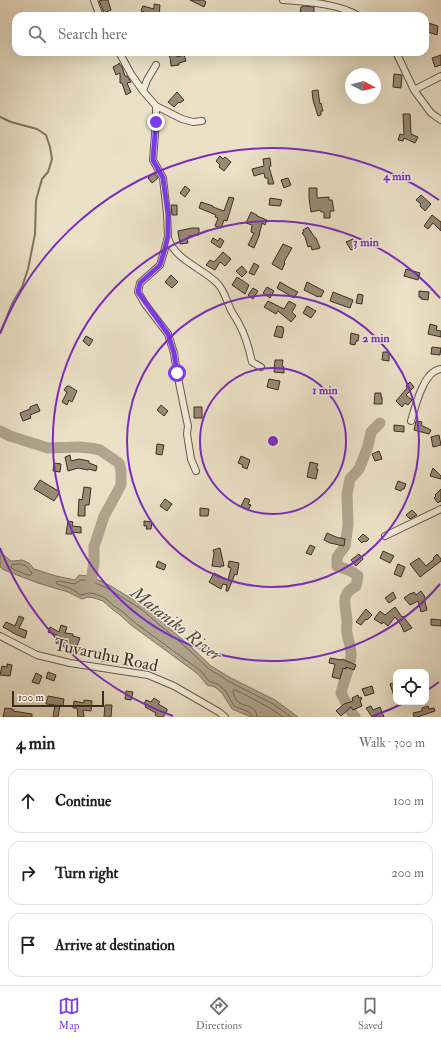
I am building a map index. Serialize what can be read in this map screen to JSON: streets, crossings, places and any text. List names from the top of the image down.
{
  "streets": {
    "street": ["Tuvaruhu Road"]
  },
  "water": ["Mataniko River"],
  "scale_bar": "100 m",
  "north": "right",
  "page": {
    "search": "Search here",
    "scale": "100 m",
    "heading": ["4 min", "Walk · 300 m"],
    "list": [
      ["Continue", "100 m"],
      ["Turn right", "200 m"],
      "Arrive at destination"
    ],
    "nav": ["Map", "Directions", "Saved"]
  },
  "rings": [
    "4 min",
    "3 min",
    "2 min",
    "1 min"
  ]
}
